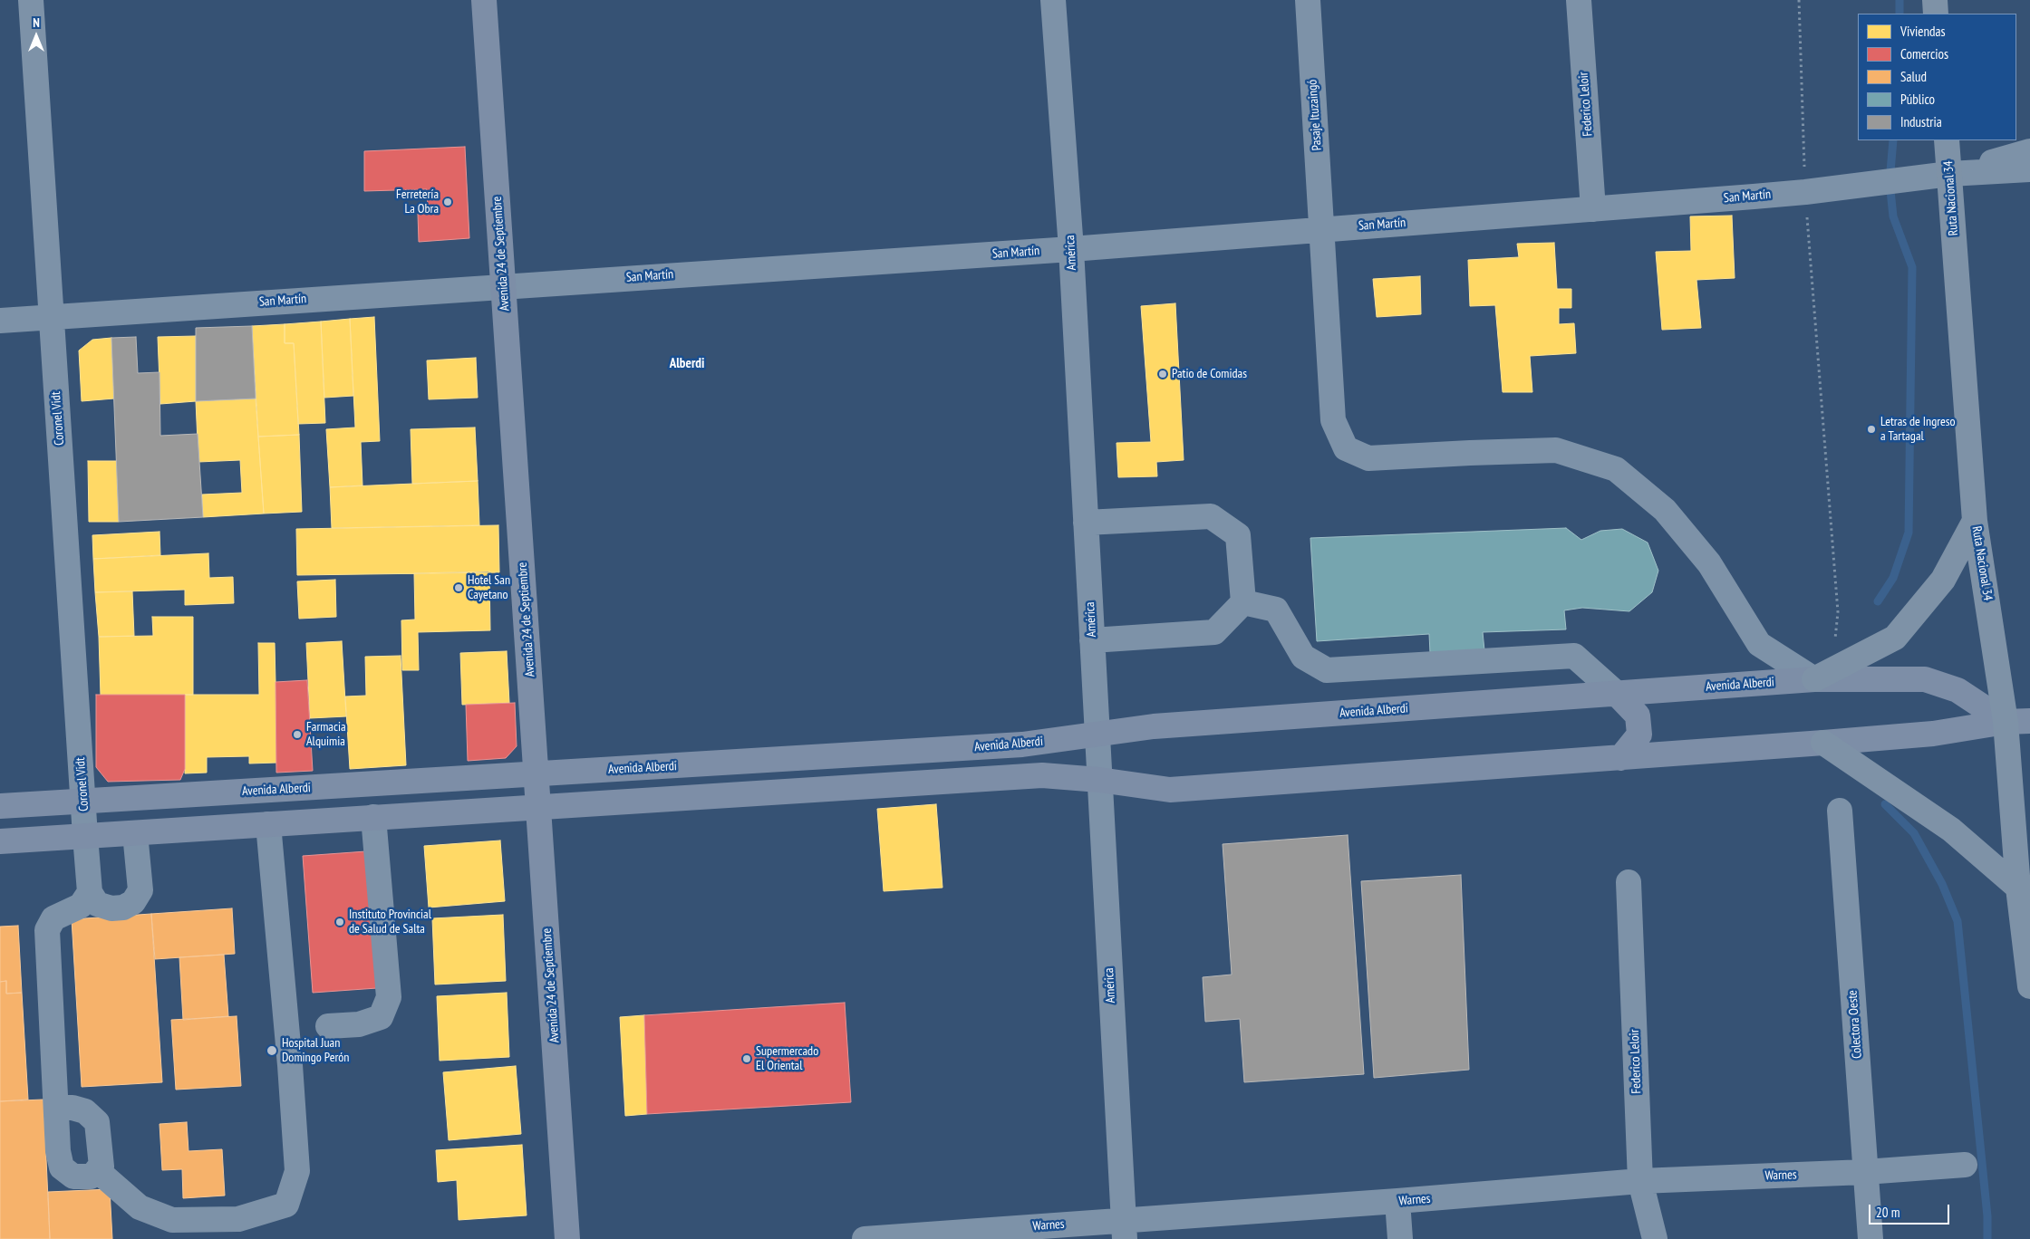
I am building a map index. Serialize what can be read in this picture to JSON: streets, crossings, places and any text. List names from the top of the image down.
{
  "streets": {
    "highway": ["Ruta Nacional 34"],
    "main road": ["Avenida 24 de Septiembre", "Avenida Alberdi"],
    "street": [
      "Federico Leloir",
      "Pasaje Ituzaingó",
      "San Martín",
      "América",
      "Coronel Vidt",
      "Colectora Oeste",
      "Warnes"
    ]
  },
  "crossings": [
    ["Federico Leloir", "San Martín"],
    ["Federico Leloir", "Warnes"],
    ["Pasaje Ituzaingó", "San Martín"],
    ["Pasaje Ituzaingó", "Avenida Alberdi"],
    ["San Martín", "Ruta Nacional 34"],
    ["San Martín", "América"],
    ["San Martín", "Avenida 24 de Septiembre"],
    ["San Martín", "Coronel Vidt"],
    ["Ruta Nacional 34", "Avenida Alberdi"],
    ["América", "Avenida Alberdi"],
    ["América", "Warnes"],
    ["Avenida 24 de Septiembre", "Avenida Alberdi"],
    ["Coronel Vidt", "Avenida Alberdi"],
    ["Colectora Oeste", "Warnes"]
  ],
  "districts": ["Alberdi"],
  "places": [
    "Ferretería La Obra",
    "Patio de Comidas",
    "Letras de Ingreso a Tartagal",
    "Hotel San Cayetano",
    "Farmacia Alquimia",
    "Instituto Provincial de Salud de Salta",
    "Hospital Juan Domingo Perón",
    "Supermercado El Oriental"
  ],
  "legend": [
    "Viviendas",
    "Comercios",
    "Salud",
    "Público",
    "Industria"
  ],
  "scale_bar": "20 m",
  "north": "top"
}
